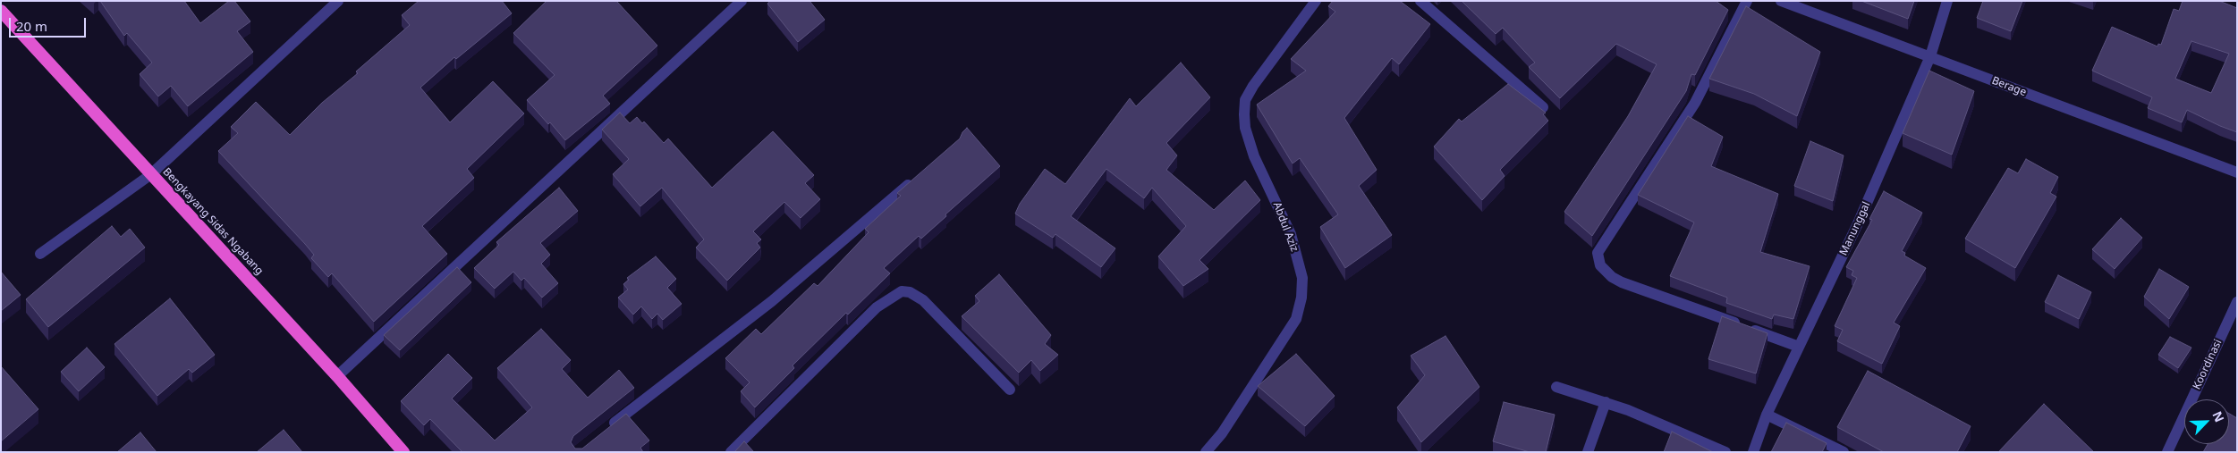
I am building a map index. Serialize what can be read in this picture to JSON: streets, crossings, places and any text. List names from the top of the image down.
{
  "streets": {
    "highway": ["Bengkayang Sidas Ngabang"],
    "street": [
      "Berage",
      "Abdul Aziz",
      "Manunggal",
      "Koordinasi"
    ]
  },
  "crossings": [
    ["Berage", "Manunggal"]
  ],
  "scale_bar": "20 m",
  "north": "top right"
}
